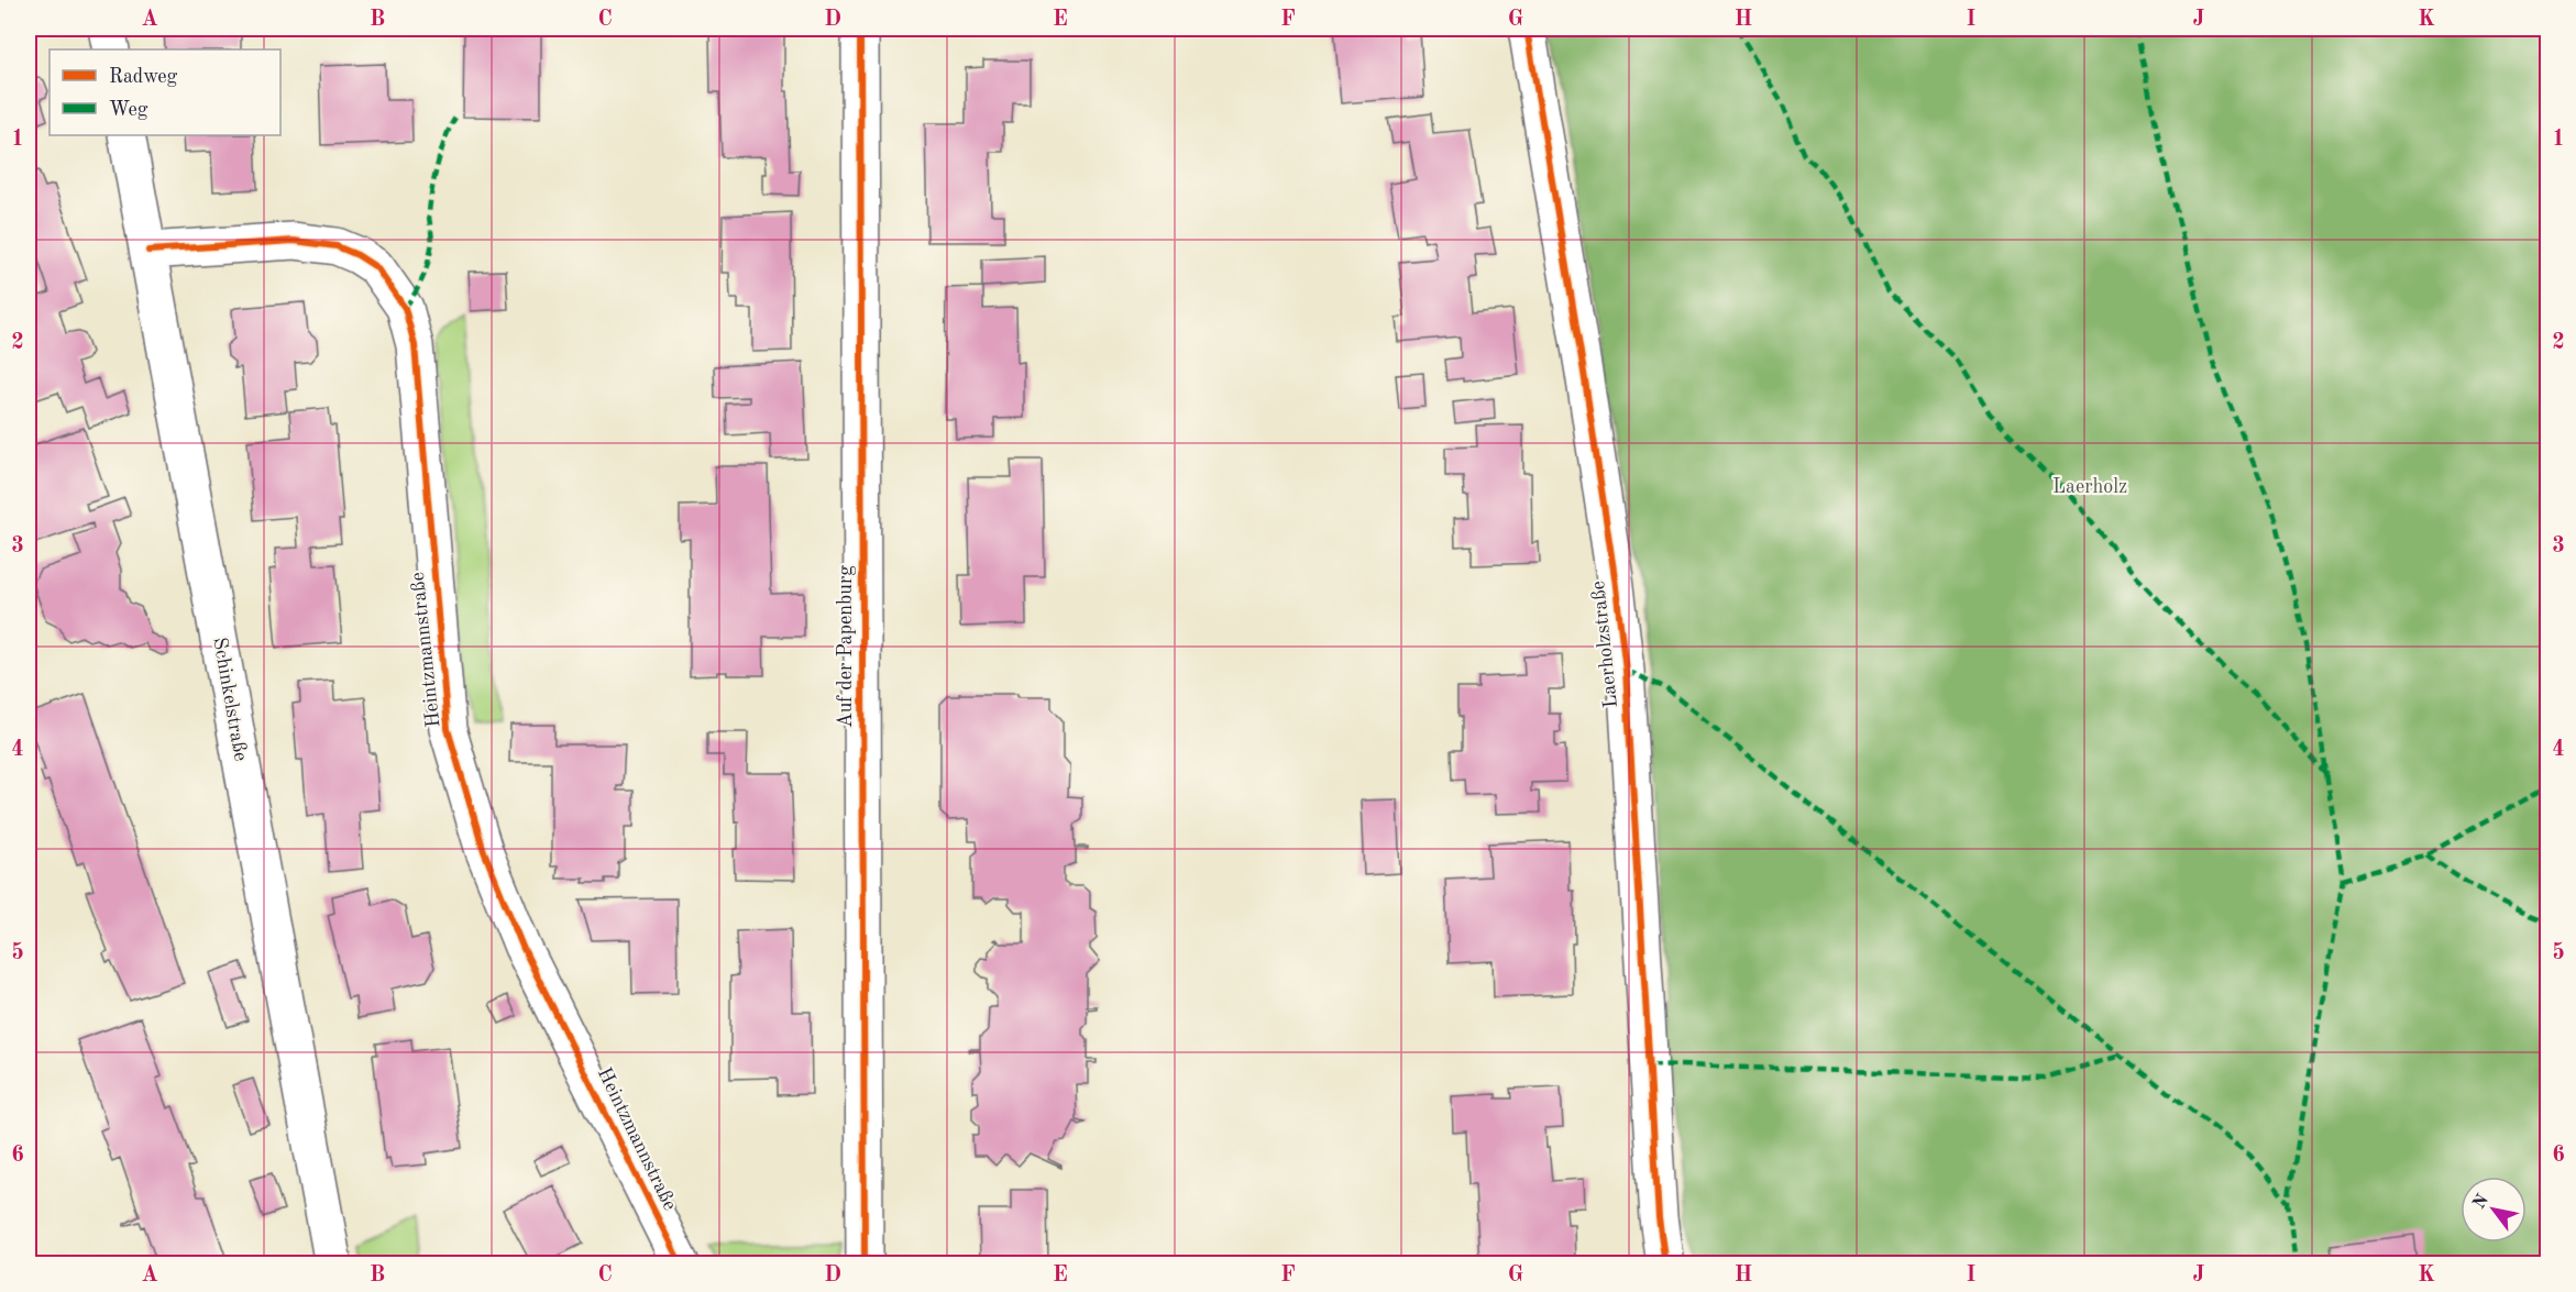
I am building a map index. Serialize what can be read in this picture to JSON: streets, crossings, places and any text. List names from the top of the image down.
{
  "streets": {
    "street": [
      "Laerholzstraße",
      "Auf der Papenburg",
      "Heintzmannstraße",
      "Schinkelstraße"
    ]
  },
  "crossings": [
    ["Heintzmannstraße", "Schinkelstraße"]
  ],
  "parks": ["Laerholz"],
  "legend": ["Radweg", "Weg"],
  "north": "top left",
  "grid": {
    "columns": [
      "A",
      "B",
      "C",
      "D",
      "E",
      "F",
      "G",
      "H",
      "I",
      "J",
      "K"
    ],
    "rows": [
      "1",
      "2",
      "3",
      "4",
      "5",
      "6"
    ]
  }
}
